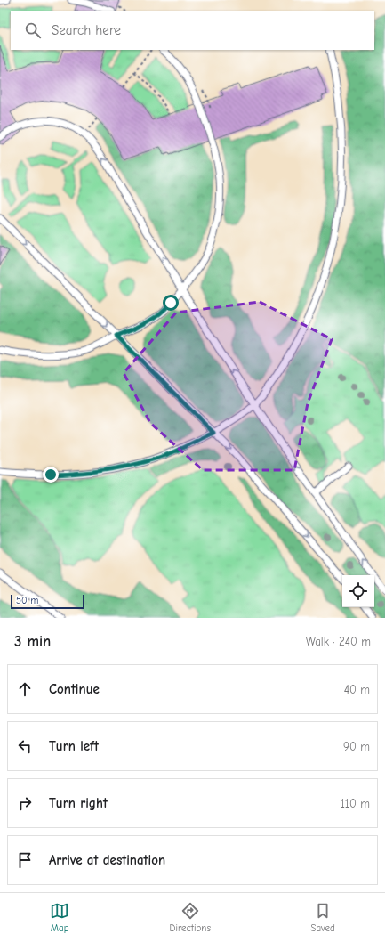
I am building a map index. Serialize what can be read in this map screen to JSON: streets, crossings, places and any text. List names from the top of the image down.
{
  "scale_bar": "50 m",
  "page": {
    "search": "Search here",
    "scale": "50 m",
    "heading": ["3 min", "Walk · 240 m"],
    "list": [
      ["Continue", "40 m"],
      ["Turn left", "90 m"],
      ["Turn right", "110 m"],
      "Arrive at destination"
    ],
    "nav": ["Map", "Directions", "Saved"]
  }
}
